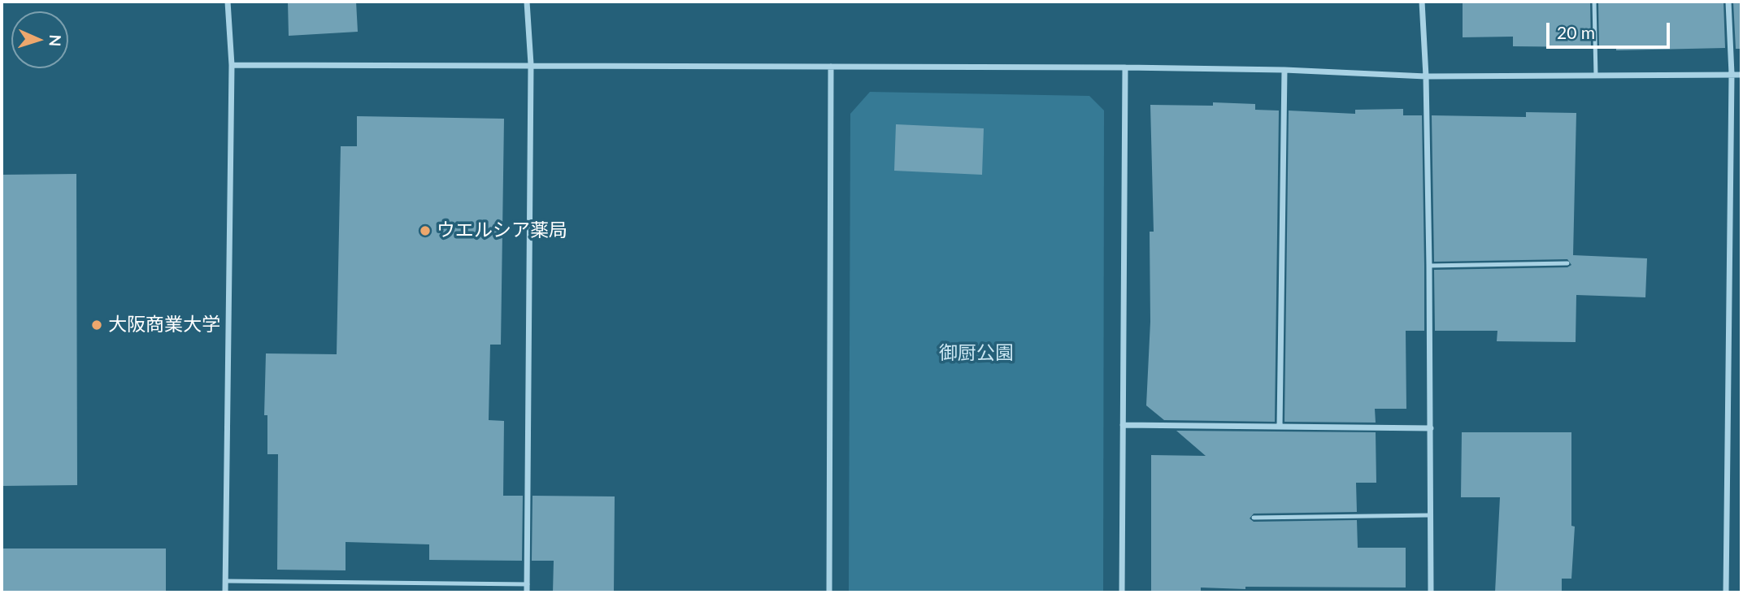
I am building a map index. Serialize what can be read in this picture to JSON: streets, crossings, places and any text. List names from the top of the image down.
{
  "parks": ["御厨公園"],
  "places": ["ウエルシア薬局", "大阪商業大学"],
  "scale_bar": "20 m",
  "north": "right"
}
